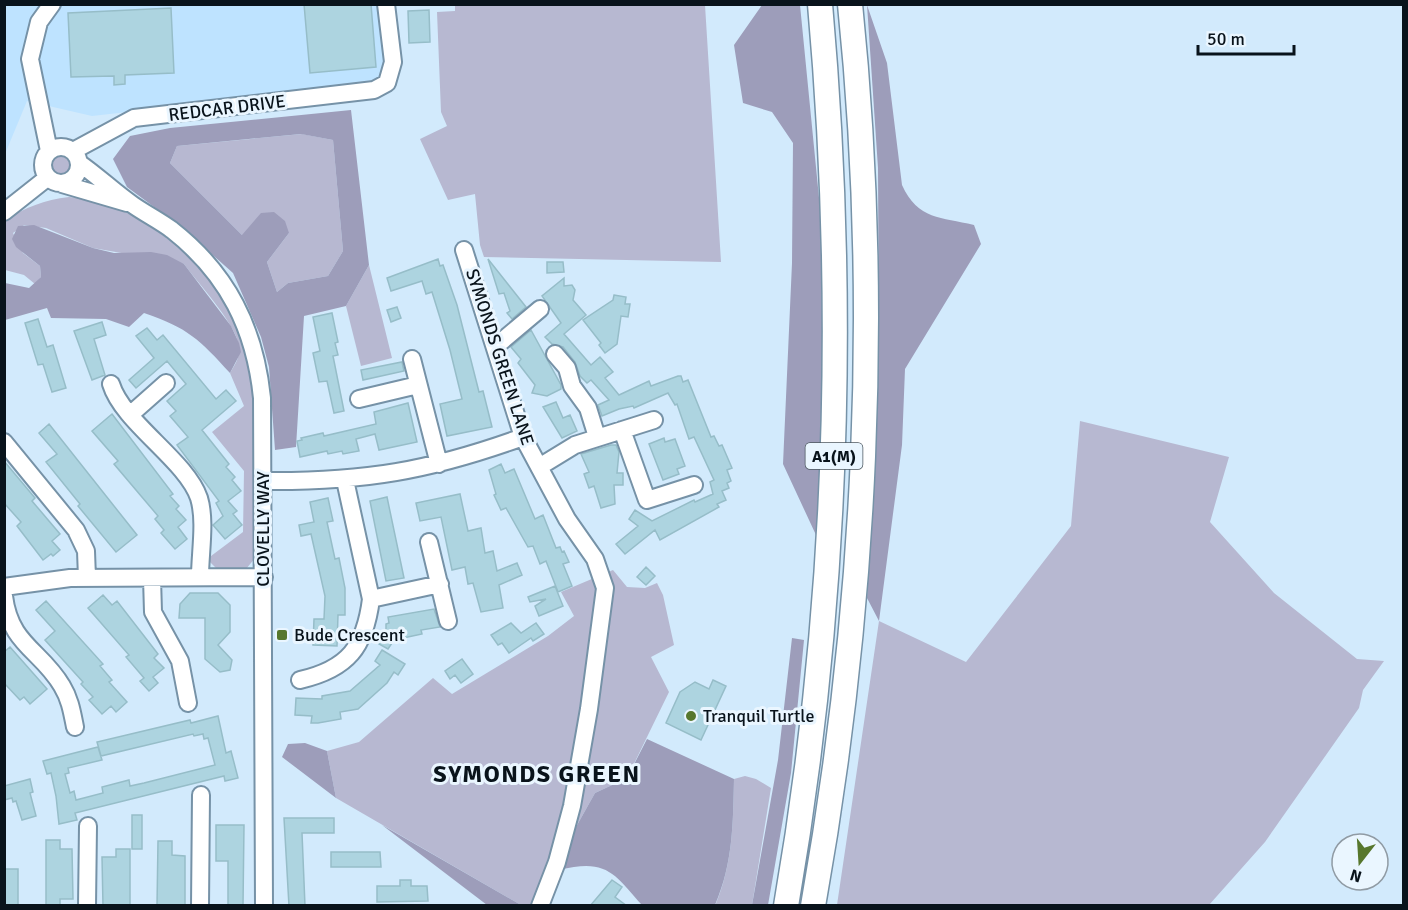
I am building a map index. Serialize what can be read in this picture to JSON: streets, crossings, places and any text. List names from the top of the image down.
{
  "streets": {
    "highway": ["A1(M)"],
    "street": ["REDCAR DRIVE", "SYMONDS GREEN LANE", "CLOVELLY WAY"]
  },
  "crossings": [
    ["REDCAR DRIVE", "CLOVELLY WAY"]
  ],
  "districts": ["SYMONDS GREEN"],
  "places": {
    "transit": ["Bude Crescent"],
    "other": ["Tranquil Turtle"]
  },
  "scale_bar": "50 m",
  "north": "bottom"
}
